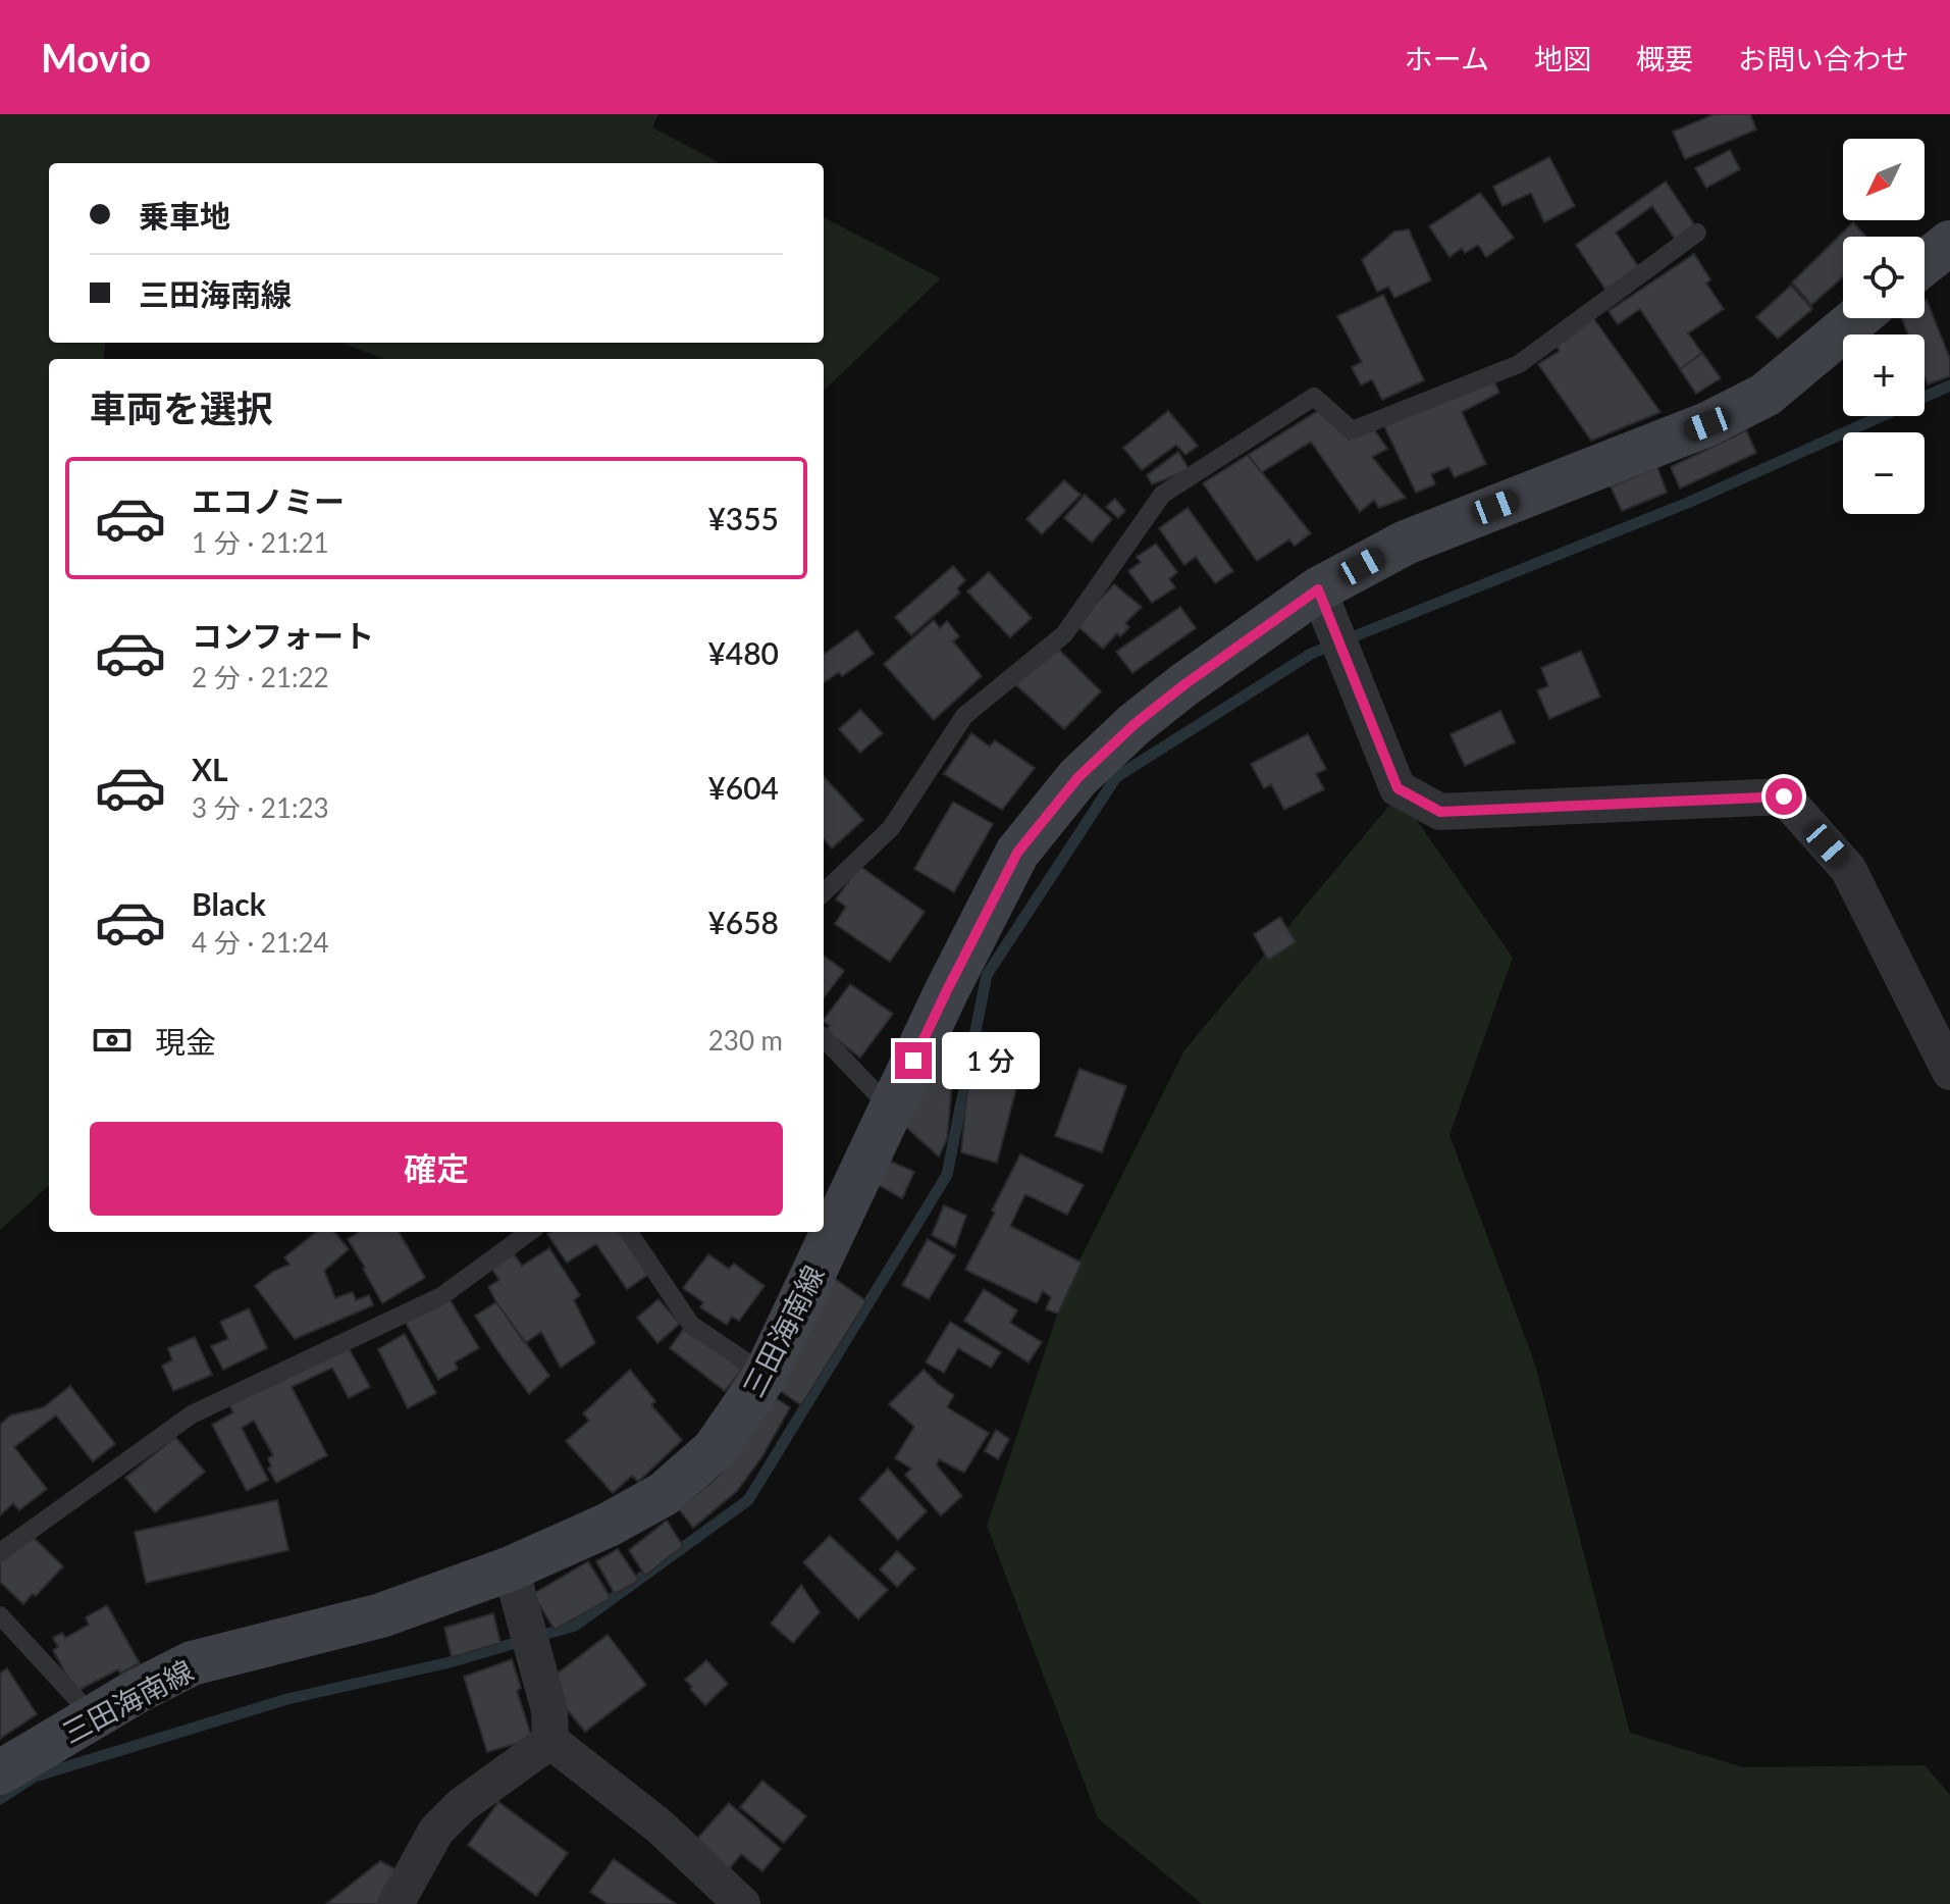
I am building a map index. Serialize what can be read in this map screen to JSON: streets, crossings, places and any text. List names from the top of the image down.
{
  "streets": {
    "main road": ["三田海南線"]
  },
  "north": "bottom left",
  "page": {
    "header": "Movio",
    "nav": [
      "ホーム",
      "地図",
      "概要",
      "お問い合わせ"
    ],
    "map_buttons": ["+", "−"],
    "banner": ["乗車地", "三田海南線"],
    "heading": "車両を選択",
    "list": [
      {
        "name": "エコノミー",
        "note": "1 分 · 21:21",
        "value": "¥355"
      },
      {
        "name": "コンフォート",
        "note": "2 分 · 21:22",
        "value": "¥480"
      },
      {
        "name": "XL",
        "note": "3 分 · 21:23",
        "value": "¥604"
      },
      {
        "name": "Black",
        "note": "4 分 · 21:24",
        "value": "¥658"
      }
    ],
    "pay": ["現金", "230 m"],
    "bubble": "1 分",
    "buttons": "確定"
  }
}
